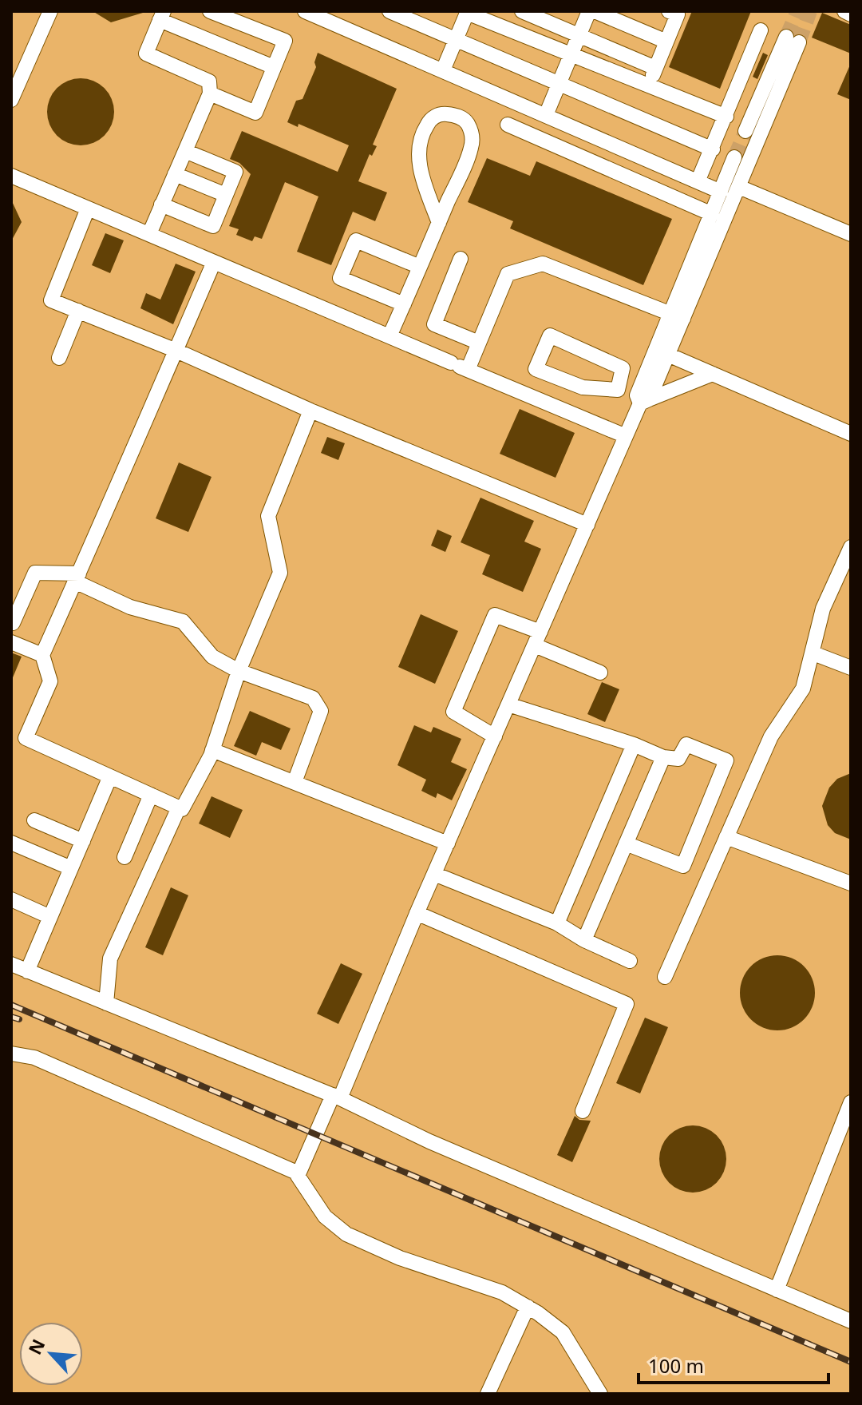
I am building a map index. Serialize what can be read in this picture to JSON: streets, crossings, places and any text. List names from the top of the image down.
{
  "scale_bar": "100 m",
  "north": "top left"
}
